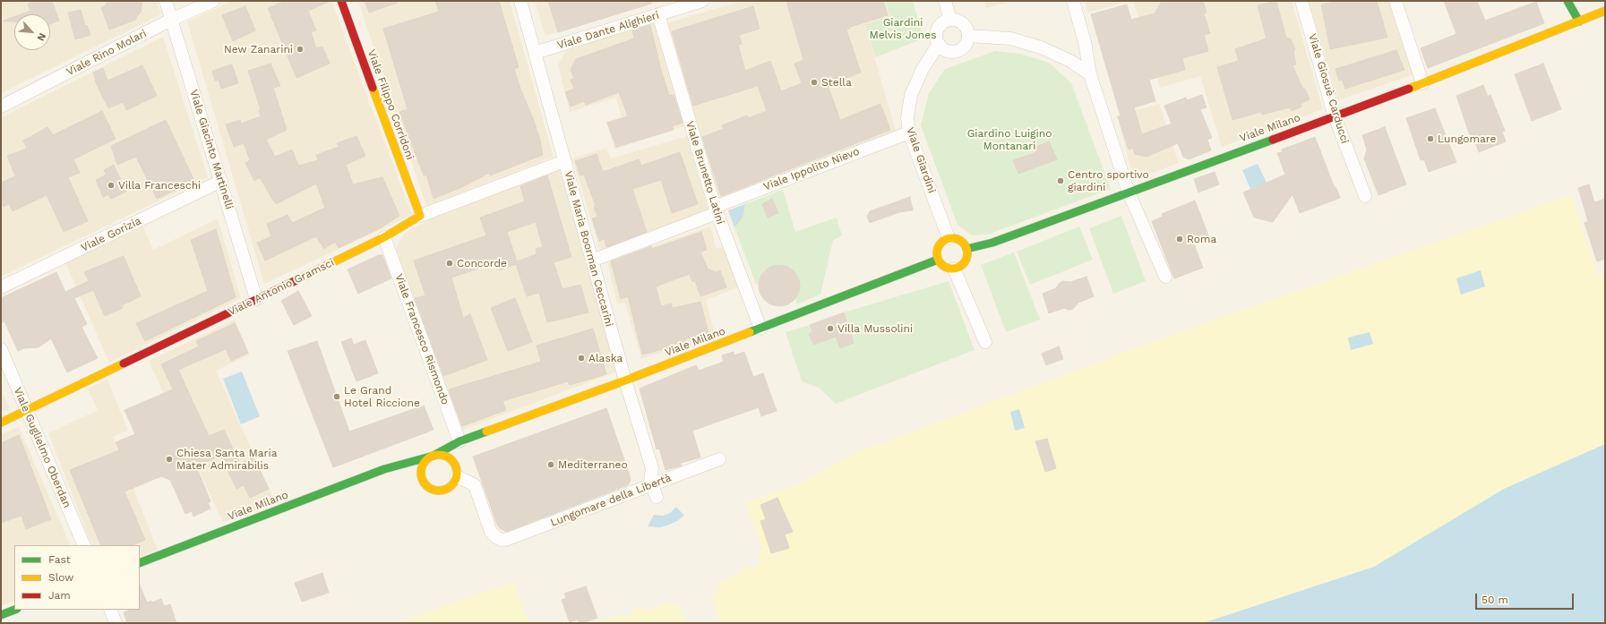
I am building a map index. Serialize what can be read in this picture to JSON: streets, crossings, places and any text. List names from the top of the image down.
{
  "streets": {
    "street": [
      "Viale Dante Alighieri",
      "Viale Rino Molari",
      "Viale Giosuè Carducci",
      "Viale Filippo Corridoni",
      "Viale Milano",
      "Viale Giacinto Martinelli",
      "Viale Giardini",
      "Viale Ippolito Nievo",
      "Viale Brunetto Latini",
      "Viale Gorizia",
      "Viale Maria Boorman Ceccarini",
      "Viale Antonio Gramsci",
      "Viale Francesco Rismondo",
      "Viale Guglielmo Oberdan",
      "Lungomare della Libertà"
    ]
  },
  "crossings": [
    ["Viale Dante Alighieri", "Viale Brunetto Latini"],
    ["Viale Dante Alighieri", "Viale Maria Boorman Ceccarini"],
    ["Viale Rino Molari", "Viale Giacinto Martinelli"],
    ["Viale Giosuè Carducci", "Viale Milano"],
    ["Viale Filippo Corridoni", "Viale Antonio Gramsci"],
    ["Viale Milano", "Viale Giardini"],
    ["Viale Milano", "Viale Brunetto Latini"],
    ["Viale Milano", "Viale Maria Boorman Ceccarini"],
    ["Viale Milano", "Viale Francesco Rismondo"],
    ["Viale Milano", "Lungomare della Libertà"],
    ["Viale Giacinto Martinelli", "Viale Gorizia"],
    ["Viale Giacinto Martinelli", "Viale Antonio Gramsci"],
    ["Viale Giardini", "Viale Ippolito Nievo"],
    ["Viale Ippolito Nievo", "Viale Brunetto Latini"],
    ["Viale Ippolito Nievo", "Viale Maria Boorman Ceccarini"],
    ["Viale Maria Boorman Ceccarini", "Viale Antonio Gramsci"],
    ["Viale Maria Boorman Ceccarini", "Lungomare della Libertà"],
    ["Viale Antonio Gramsci", "Viale Francesco Rismondo"],
    ["Viale Antonio Gramsci", "Viale Guglielmo Oberdan"]
  ],
  "parks": ["Giardini Melvis Jones", "Giardino Luigino Montanari"],
  "places": [
    "New Zanarini",
    "Stella",
    "Lungomare",
    "Centro sportivo giardini",
    "Villa Franceschi",
    "Roma",
    "Concorde",
    "Villa Mussolini",
    "Alaska",
    "Le Grand Hotel Riccione",
    "Chiesa Santa Maria Mater Admirabilis",
    "Mediterraneo"
  ],
  "legend": ["Fast", "Slow", "Jam"],
  "scale_bar": "50 m",
  "north": "bottom right"
}
